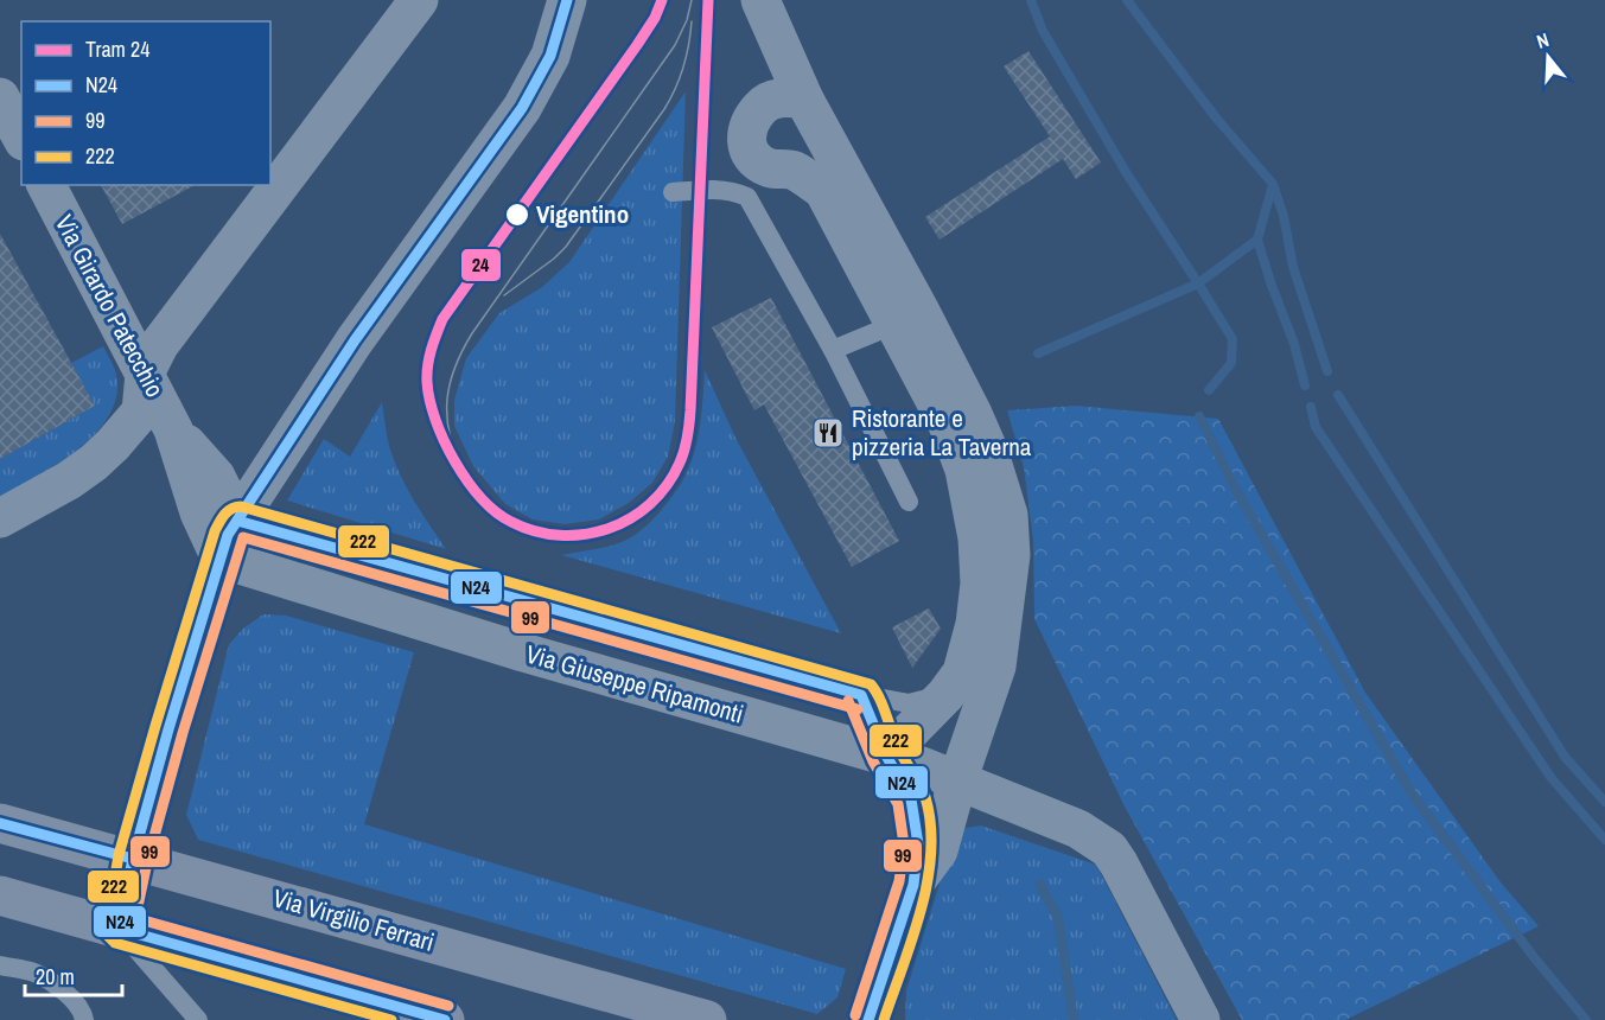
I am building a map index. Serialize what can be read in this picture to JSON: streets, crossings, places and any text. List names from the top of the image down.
{
  "streets": {
    "main road": ["Via Virgilio Ferrari"],
    "street": ["Via Girardo Patecchio", "Via Giuseppe Ripamonti"]
  },
  "crossings": [
    ["Via Girardo Patecchio", "Via Giuseppe Ripamonti"]
  ],
  "places": {
    "other": ["Vigentino"],
    "restaurant": ["Ristorante e pizzeria La Taverna"]
  },
  "lines": [
    "tram line 24",
    "transit line N24",
    "transit line 222",
    "transit line 99"
  ],
  "legend": [
    "Tram 24",
    "N24",
    "99",
    "222"
  ],
  "scale_bar": "20 m",
  "north": "top"
}
